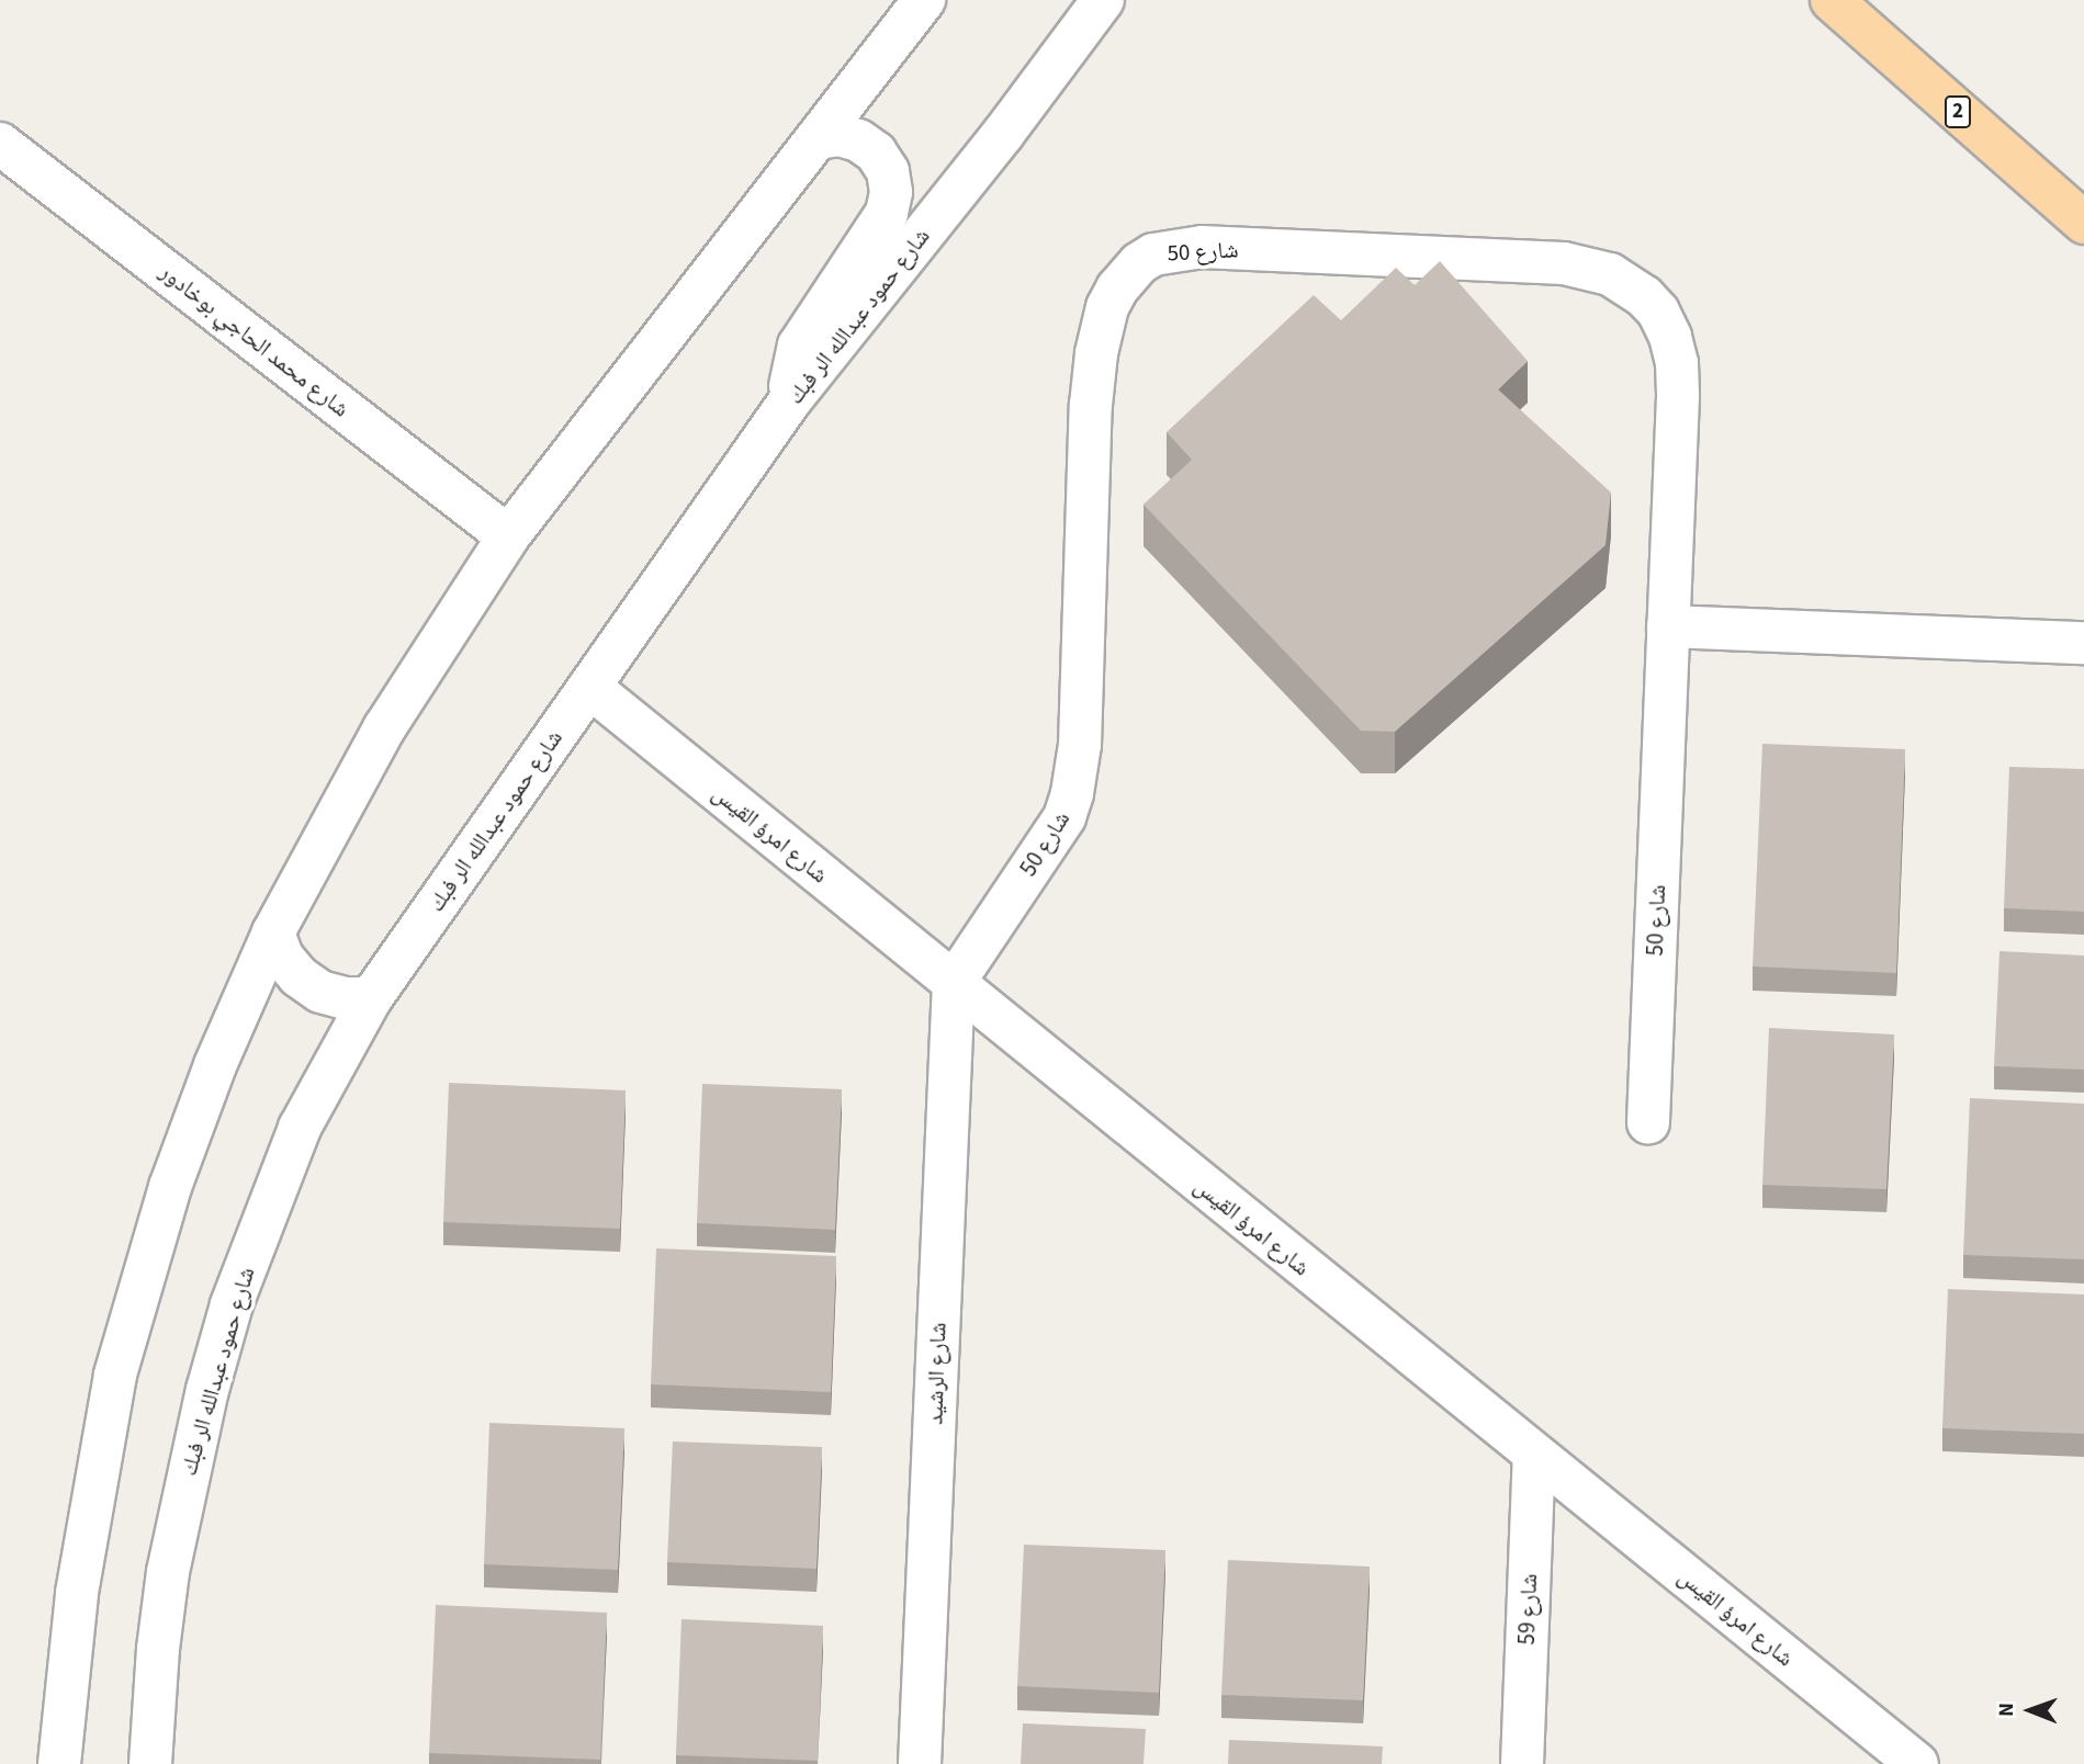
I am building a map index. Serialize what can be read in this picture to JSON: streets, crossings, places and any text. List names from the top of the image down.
{
  "streets": {
    "main road": ["2"],
    "street": [
      "شارع 50",
      "شارع حمود عبدالله الر فبك",
      "شارع محمد الحاجي بوخادور",
      "شارع امرؤ القيس",
      "شارع الرشيد",
      "شارع 59"
    ]
  },
  "crossings": [
    ["شارع 50", "شارع امرؤ القيس"],
    ["شارع 50", "شارع الرشيد"],
    ["شارع حمود عبدالله الر فبك", "شارع امرؤ القيس"],
    ["شارع امرؤ القيس", "شارع الرشيد"],
    ["شارع امرؤ القيس", "شارع 59"]
  ],
  "north": "left"
}
